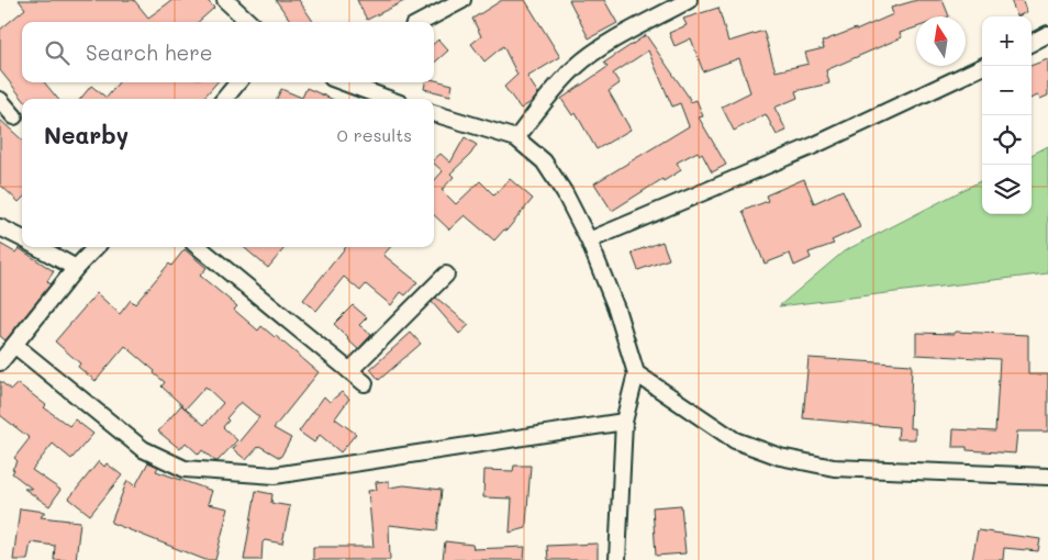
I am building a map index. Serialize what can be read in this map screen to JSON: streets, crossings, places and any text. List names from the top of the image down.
{
  "north": "top",
  "page": {
    "map_buttons": ["+", "−"],
    "search": "Search here",
    "heading": ["Nearby", "0 results"]
  }
}
